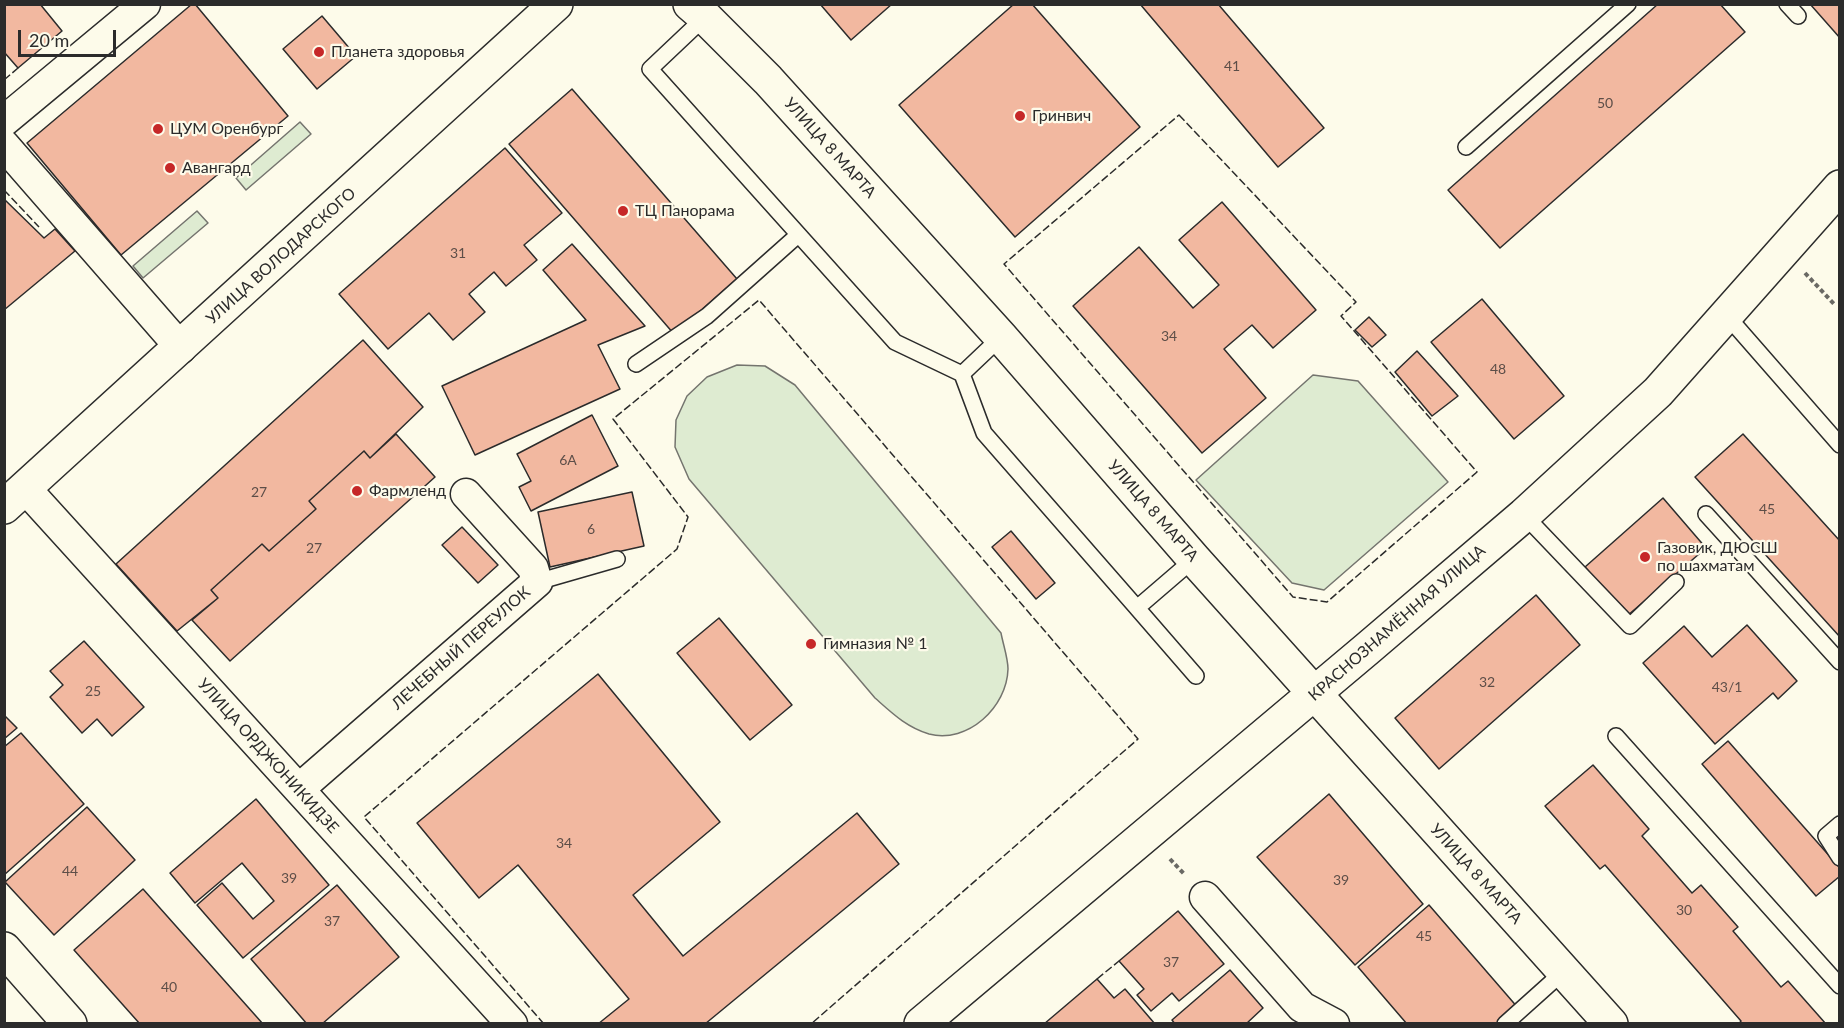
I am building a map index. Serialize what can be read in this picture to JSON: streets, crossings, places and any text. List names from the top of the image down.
{
  "streets": {
    "main road": ["УЛИЦА 8 МАРТА", "УЛИЦА ВОЛОДАРСКОГО", "КРАСНОЗНАМЁННАЯ УЛИЦА"],
    "street": ["ЛЕЧЕБНЫЙ ПЕРЕУЛОК", "УЛИЦА ОРДЖОНИКИДЗЕ"]
  },
  "crossings": [
    ["УЛИЦА 8 МАРТА", "КРАСНОЗНАМЁННАЯ УЛИЦА"],
    ["УЛИЦА ВОЛОДАРСКОГО", "УЛИЦА ОРДЖОНИКИДЗЕ"],
    ["ЛЕЧЕБНЫЙ ПЕРЕУЛОК", "УЛИЦА ОРДЖОНИКИДЗЕ"]
  ],
  "places": [
    "Планета здоровья",
    "Гринвич",
    "ЦУМ Оренбург",
    "Авангард",
    "ТЦ Панорама",
    "Фармленд",
    "Газовик, ДЮСШ по шахматам",
    "Гимназия № 1"
  ],
  "house_numbers": [
    "41",
    "50",
    "31",
    "34",
    "48",
    "6А",
    "27",
    "45",
    "6",
    "27",
    "32",
    "43/1",
    "25",
    "34",
    "44",
    "39",
    "39",
    "30",
    "37",
    "45",
    "37",
    "40"
  ],
  "scale_bar": "20 m"
}
